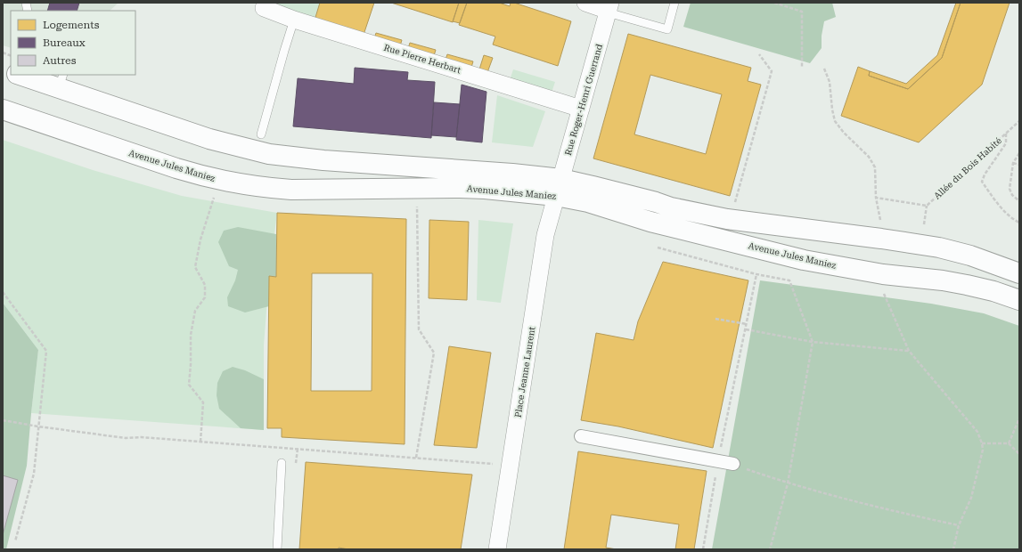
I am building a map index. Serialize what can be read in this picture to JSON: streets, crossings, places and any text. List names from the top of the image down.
{
  "streets": {
    "main road": ["Avenue Jules Maniez"],
    "street": ["Rue Pierre Herbart", "Rue Roger-Henri Guerrand", "Place Jeanne Laurent"],
    "path": ["Allée du Bois Habité"]
  },
  "crossings": [
    ["Rue Pierre Herbart", "Rue Roger-Henri Guerrand"],
    ["Rue Roger-Henri Guerrand", "Avenue Jules Maniez"],
    ["Rue Roger-Henri Guerrand", "Place Jeanne Laurent"],
    ["Avenue Jules Maniez", "Place Jeanne Laurent"]
  ],
  "legend": ["Logements", "Bureaux", "Autres"]
}
